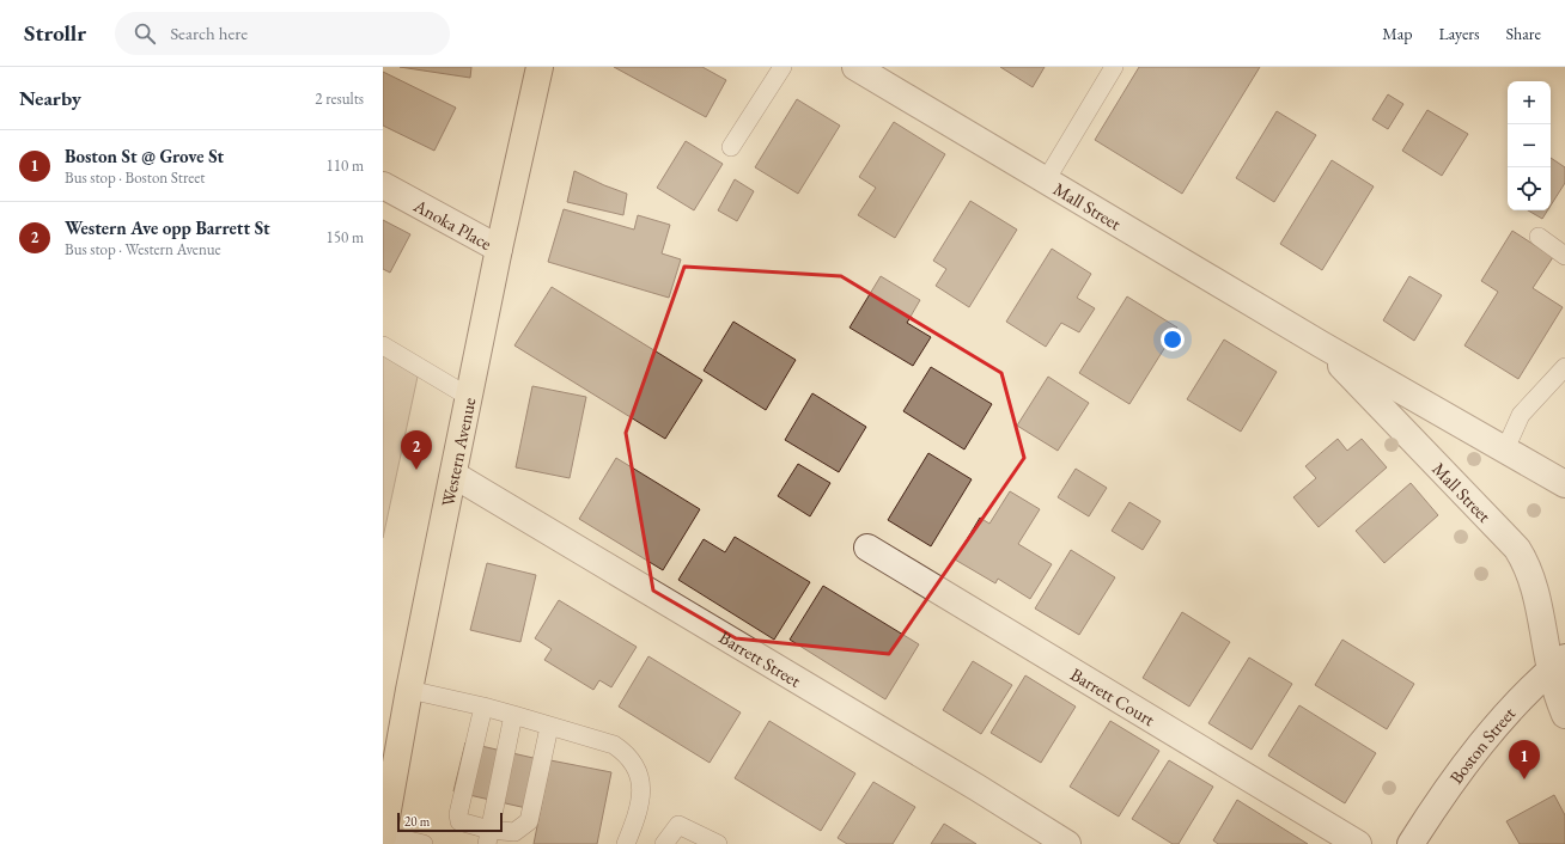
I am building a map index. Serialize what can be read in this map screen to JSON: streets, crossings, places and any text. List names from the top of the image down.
{
  "streets": {
    "main road": ["Western Avenue"],
    "street": [
      "Mall Street",
      "Anoka Place",
      "Barrett Street",
      "Barrett Court",
      "Boston Street"
    ]
  },
  "crossings": [
    ["Mall Street", "Boston Street"],
    ["Anoka Place", "Western Avenue"],
    ["Western Avenue", "Barrett Street"]
  ],
  "scale_bar": "20 m",
  "page": {
    "header": "Strollr",
    "search": "Search here",
    "nav": ["Map", "Layers", "Share"],
    "heading": ["Nearby", "2 results"],
    "map_buttons": ["+", "−"],
    "list": [
      {
        "mark": "1",
        "name": "Boston St @ Grove St",
        "note": "Bus stop · Boston Street",
        "value": "110 m"
      },
      {
        "mark": "2",
        "name": "Western Ave opp Barrett St",
        "note": "Bus stop · Western Avenue",
        "value": "150 m"
      }
    ],
    "pins": ["2", "1"],
    "scale": "20 m"
  }
}
